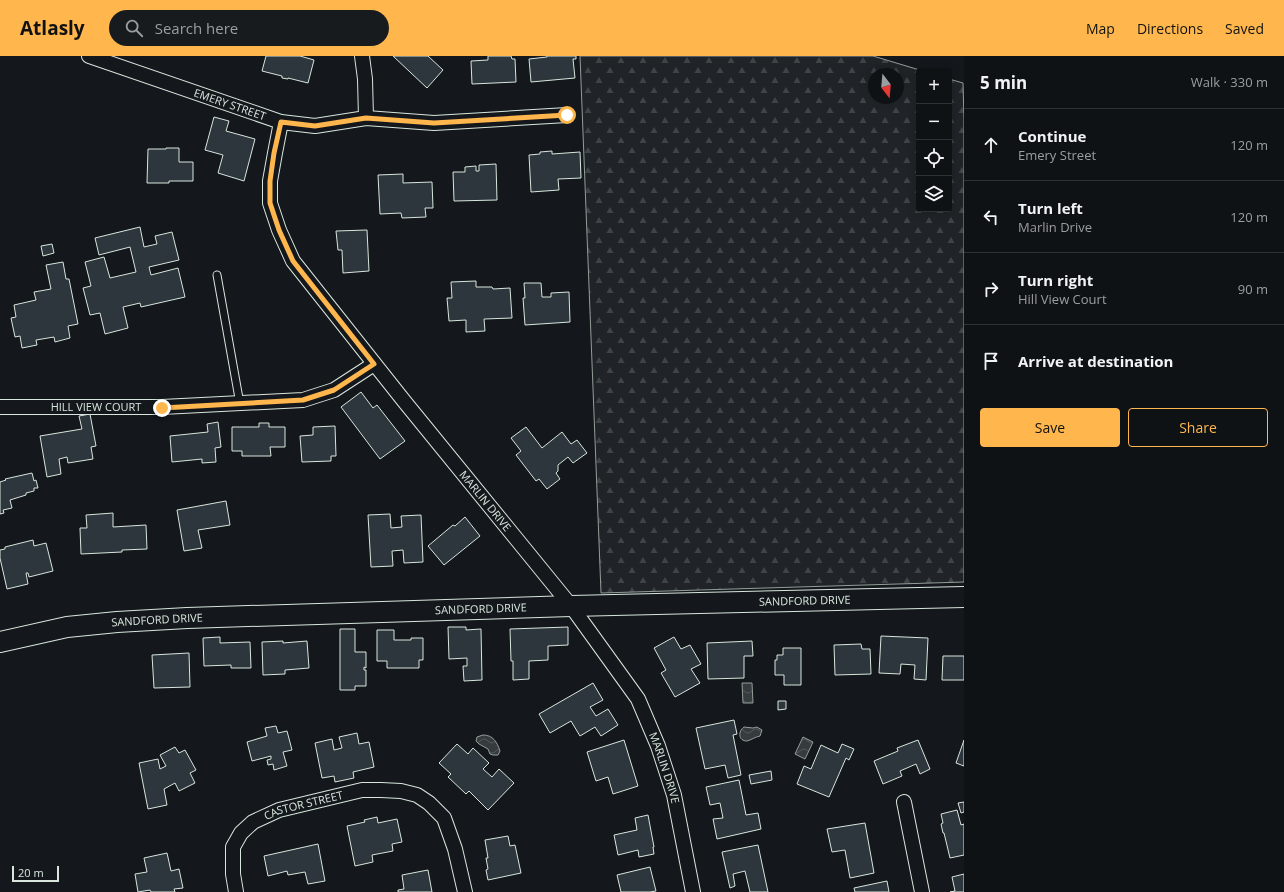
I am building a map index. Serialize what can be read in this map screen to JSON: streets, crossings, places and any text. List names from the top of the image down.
{
  "streets": {
    "street": [
      "EMERY STREET",
      "HILL VIEW COURT",
      "MARLIN DRIVE",
      "SANDFORD DRIVE",
      "CASTOR STREET"
    ]
  },
  "crossings": [
    ["EMERY STREET", "MARLIN DRIVE"],
    ["HILL VIEW COURT", "MARLIN DRIVE"],
    ["MARLIN DRIVE", "SANDFORD DRIVE"]
  ],
  "scale_bar": "20 m",
  "north": "bottom",
  "page": {
    "header": "Atlasly",
    "search": "Search here",
    "nav": ["Map", "Directions", "Saved"],
    "heading": ["5 min", "Walk · 330 m"],
    "map_buttons": ["+", "−"],
    "list": [
      ["Continue", "Emery Street", "120 m"],
      ["Turn left", "Marlin Drive", "120 m"],
      ["Turn right", "Hill View Court", "90 m"],
      "Arrive at destination"
    ],
    "buttons": ["Save", "Share"],
    "scale": "20 m"
  }
}
